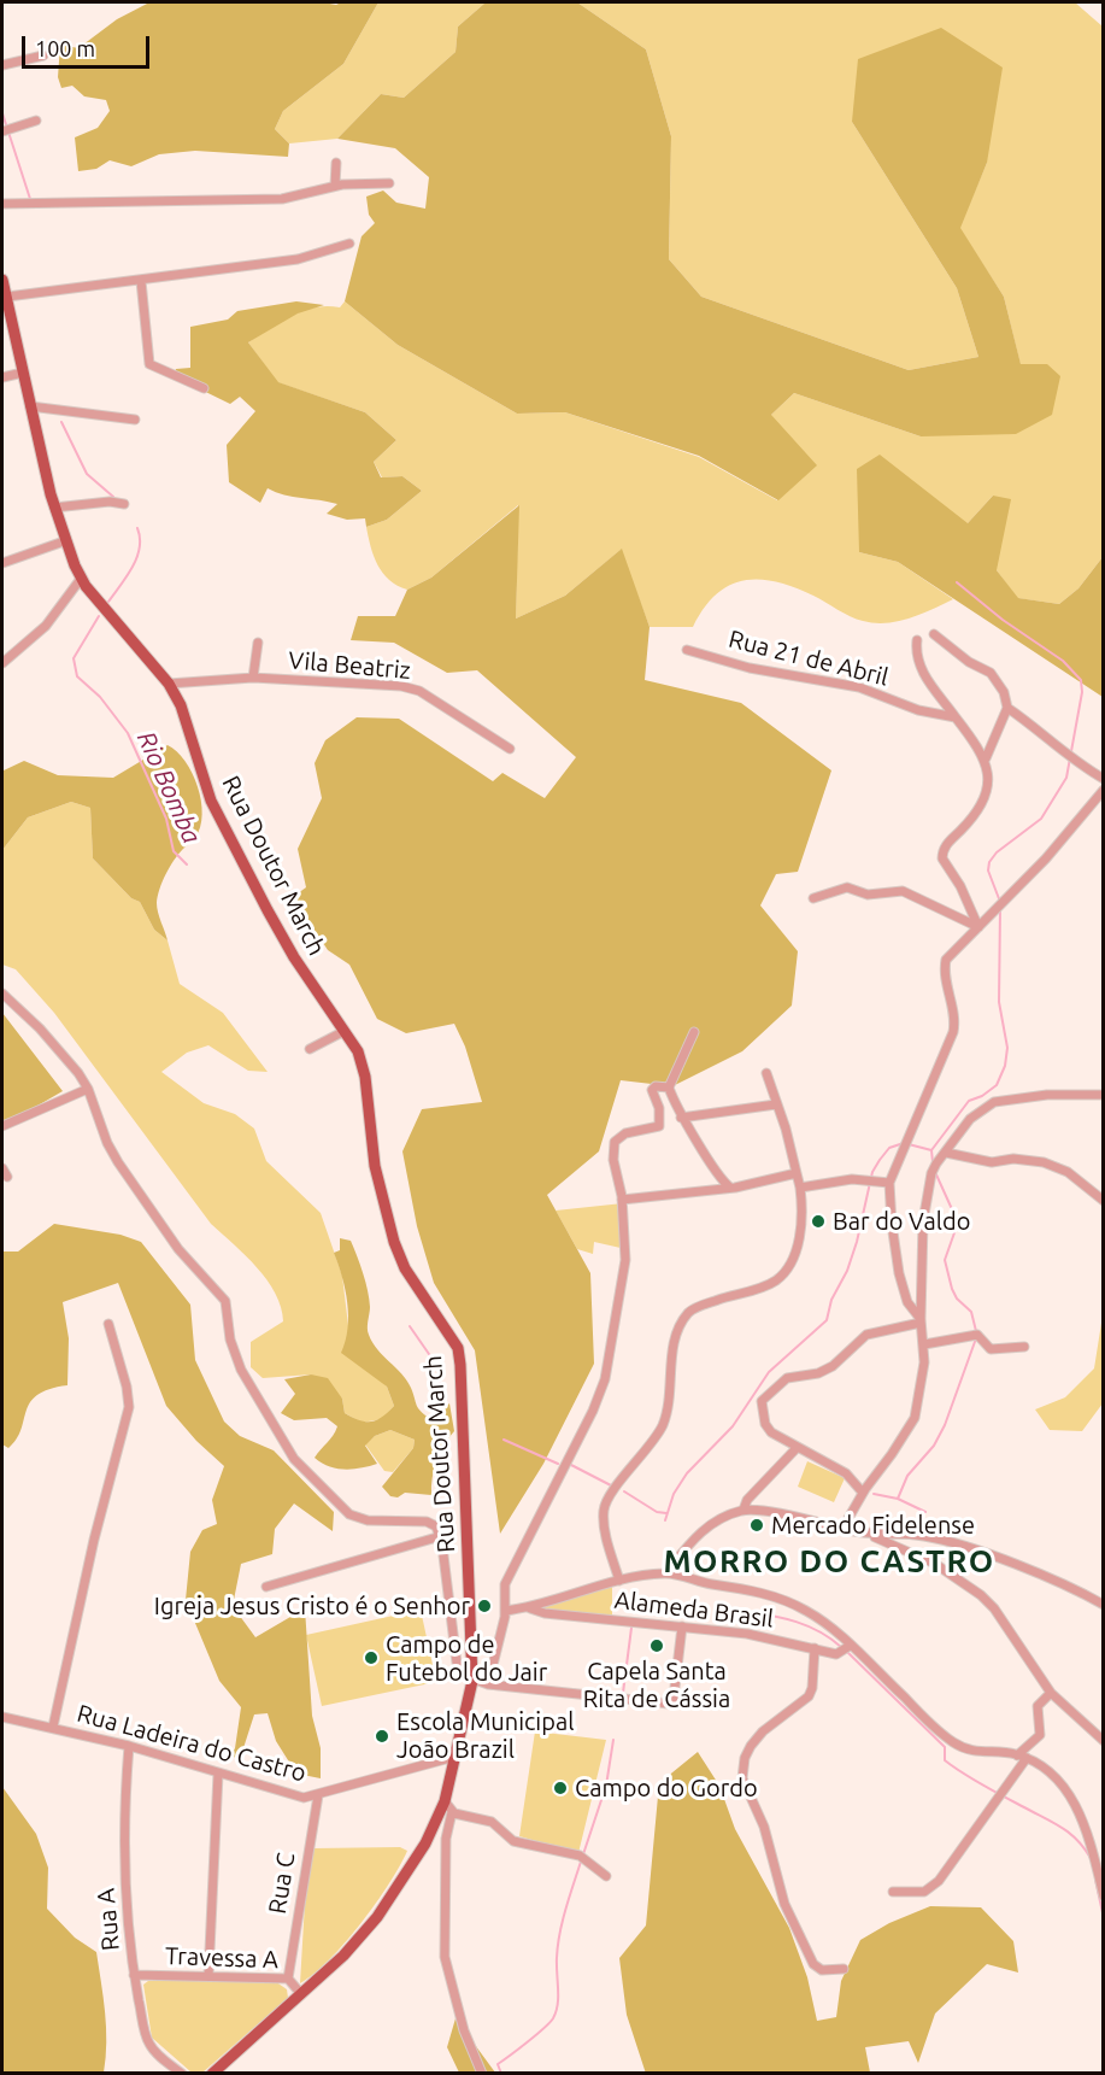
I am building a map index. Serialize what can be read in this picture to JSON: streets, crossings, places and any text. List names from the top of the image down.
{
  "streets": {
    "main road": ["Rua Doutor March"],
    "street": [
      "Rua 21 de Abril",
      "Vila Beatriz",
      "Alameda Brasil",
      "Rua Ladeira do Castro",
      "Rua C",
      "Rua A",
      "Travessa A"
    ]
  },
  "crossings": [
    ["Vila Beatriz", "Rua Doutor March"],
    ["Rua Doutor March", "Rua Ladeira do Castro"],
    ["Rua Doutor March", "Travessa A"],
    ["Rua Ladeira do Castro", "Rua C"],
    ["Rua Ladeira do Castro", "Rua A"],
    ["Rua C", "Travessa A"],
    ["Rua A", "Travessa A"]
  ],
  "districts": ["MORRO DO CASTRO"],
  "water": ["Rio Bomba"],
  "places": [
    "Bar do Valdo",
    "Mercado Fidelense",
    "Igreja Jesus Cristo é o Senhor",
    "Capela Santa Rita de Cássia",
    "Campo de Futebol do Jair",
    "Escola Municipal João Brazil",
    "Campo do Gordo"
  ],
  "scale_bar": "100 m"
}
